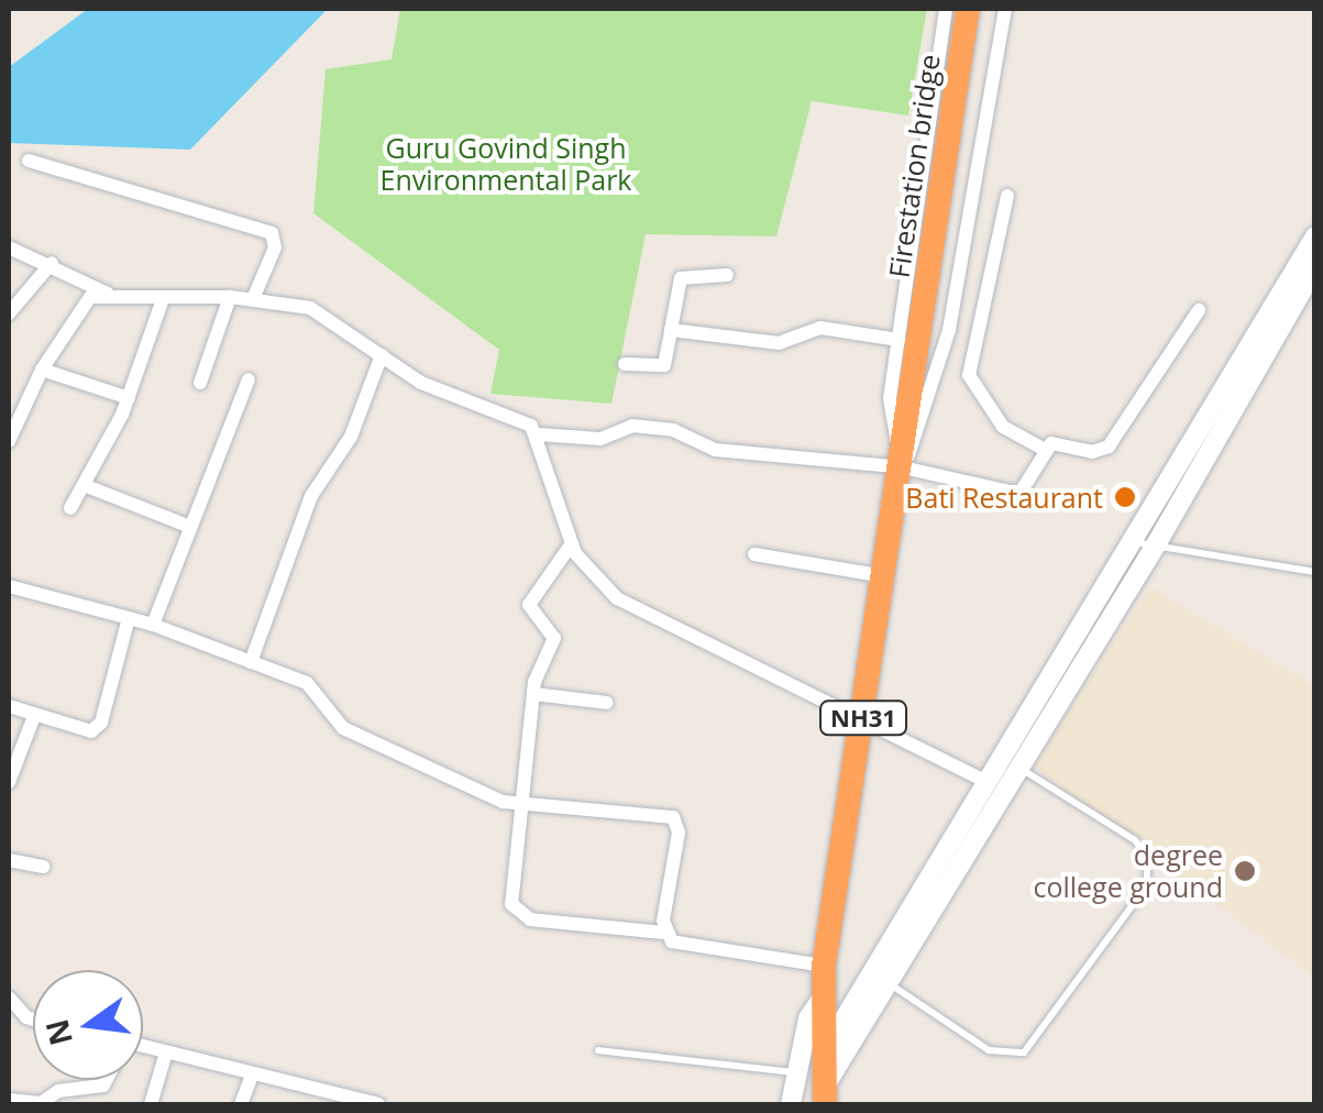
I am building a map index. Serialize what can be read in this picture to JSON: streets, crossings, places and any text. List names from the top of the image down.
{
  "streets": {
    "highway": ["Firestation bridge", "NH31"]
  },
  "crossings": [
    ["Firestation bridge", "NH31"]
  ],
  "parks": ["Guru Govind Singh Environmental Park"],
  "places": ["Bati Restaurant", "degree college ground"],
  "north": "left"
}
